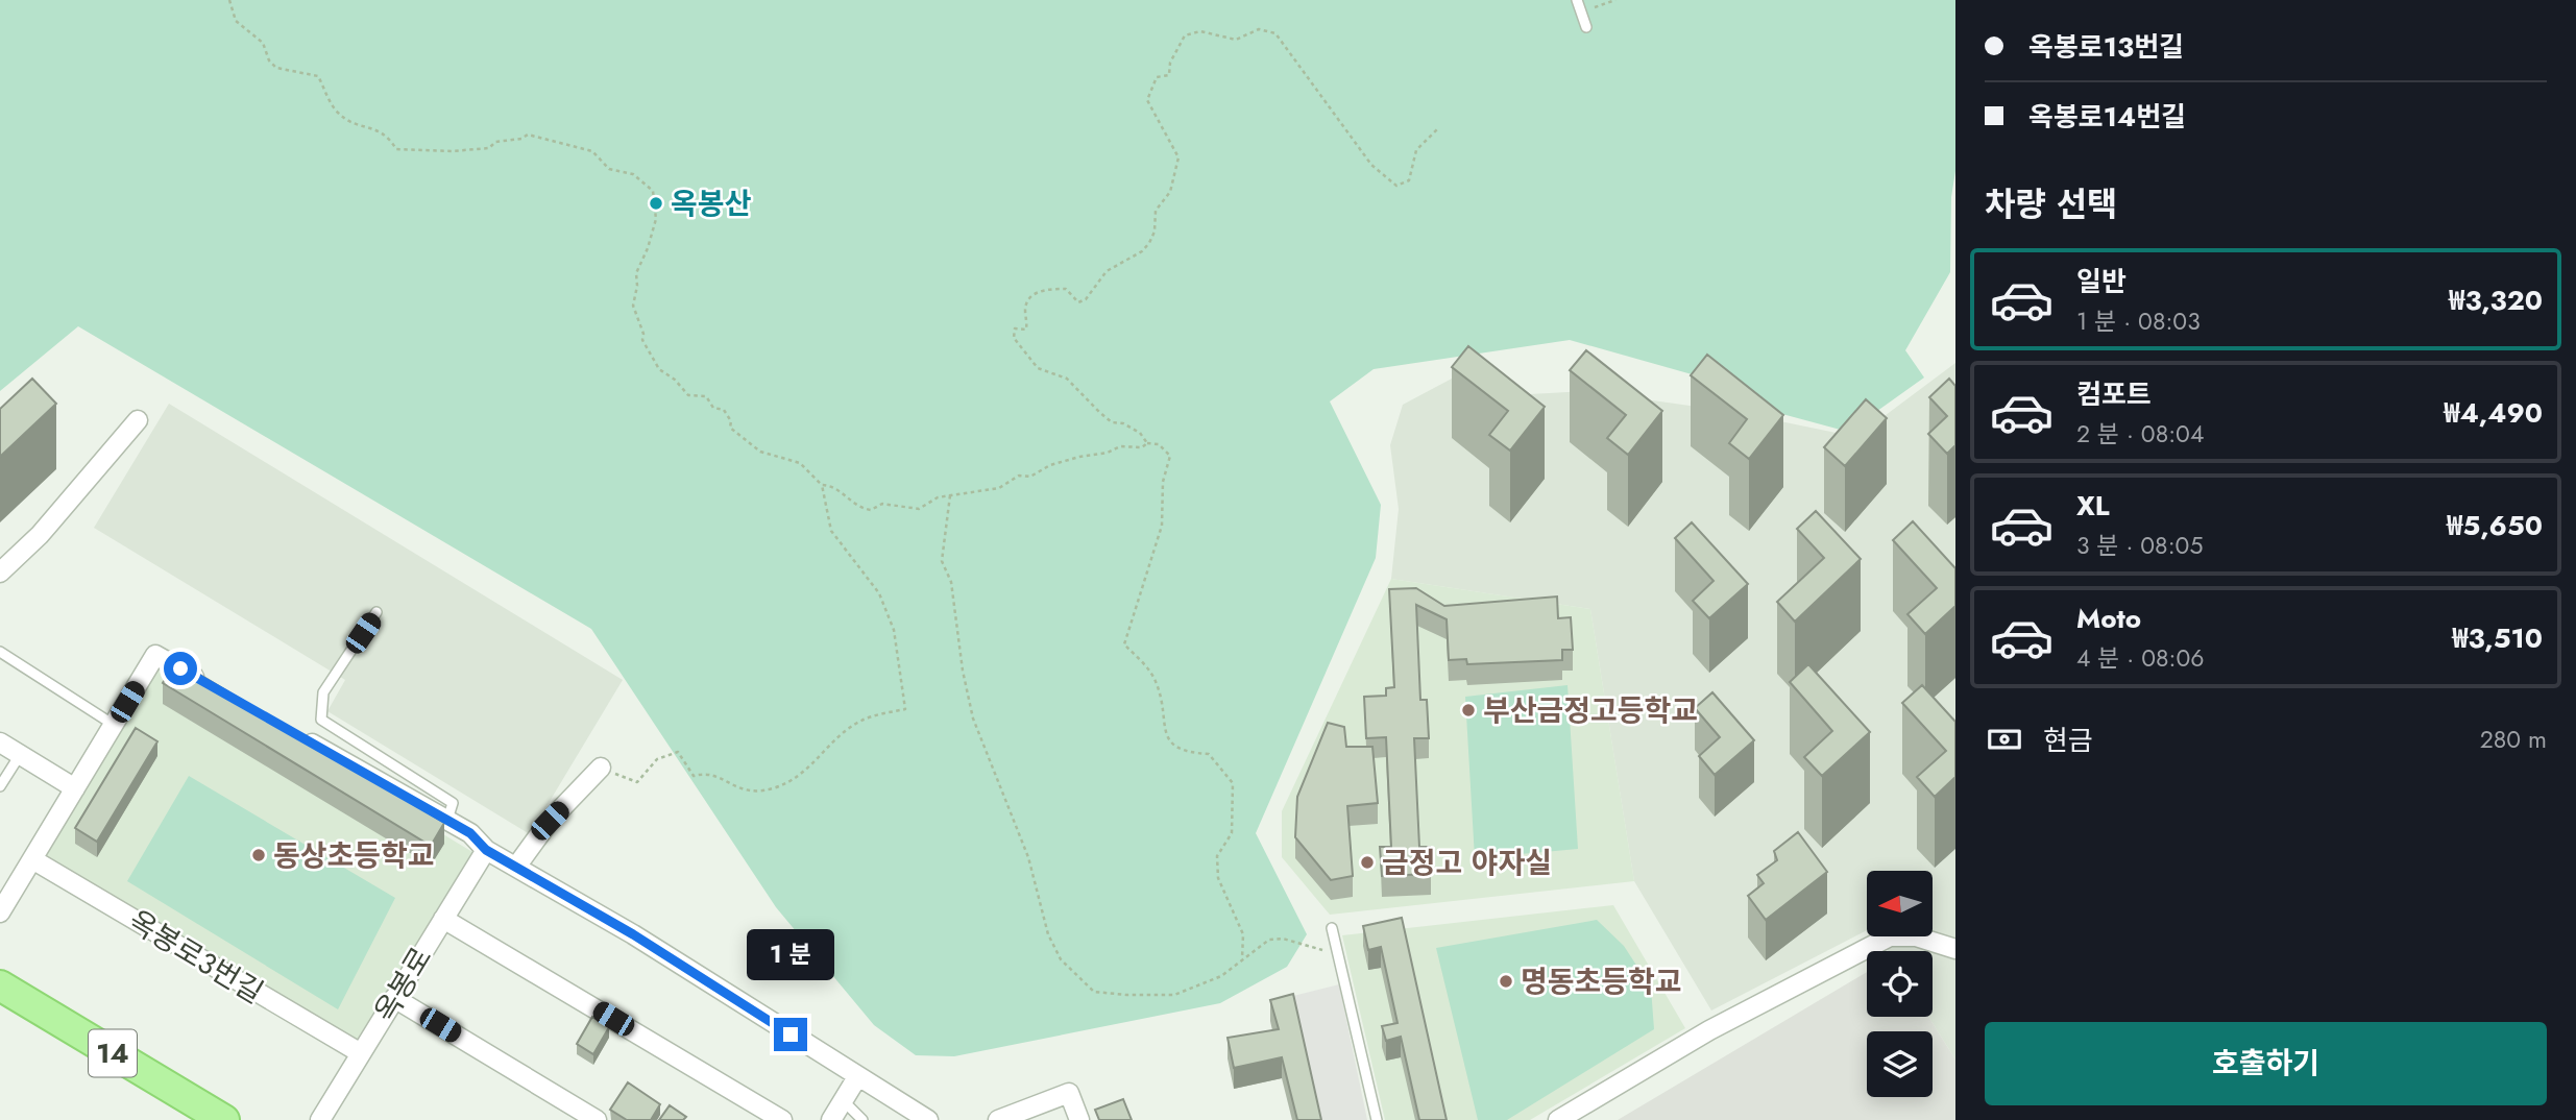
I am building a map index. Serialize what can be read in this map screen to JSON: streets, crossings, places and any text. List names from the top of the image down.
{
  "streets": {
    "main road": ["14"],
    "street": ["옥봉로3번길", "옥봉로"]
  },
  "crossings": [
    ["옥봉로3번길", "옥봉로"]
  ],
  "places": [
    "옥봉산",
    "부산금정고등학교",
    "동상초등학교",
    "금정고 야자실",
    "명동초등학교"
  ],
  "north": "left",
  "page": {
    "banner": ["옥봉로13번길", "옥봉로14번길"],
    "heading": "차량 선택",
    "list": [
      {
        "name": "일반",
        "note": "1 분 · 08:03",
        "value": "₩3,320"
      },
      {
        "name": "컴포트",
        "note": "2 분 · 08:04",
        "value": "₩4,490"
      },
      {
        "name": "XL",
        "note": "3 분 · 08:05",
        "value": "₩5,650"
      },
      {
        "name": "Moto",
        "note": "4 분 · 08:06",
        "value": "₩3,510"
      }
    ],
    "pay": ["현금", "280 m"],
    "bubble": "1 분",
    "buttons": "호출하기"
  }
}
